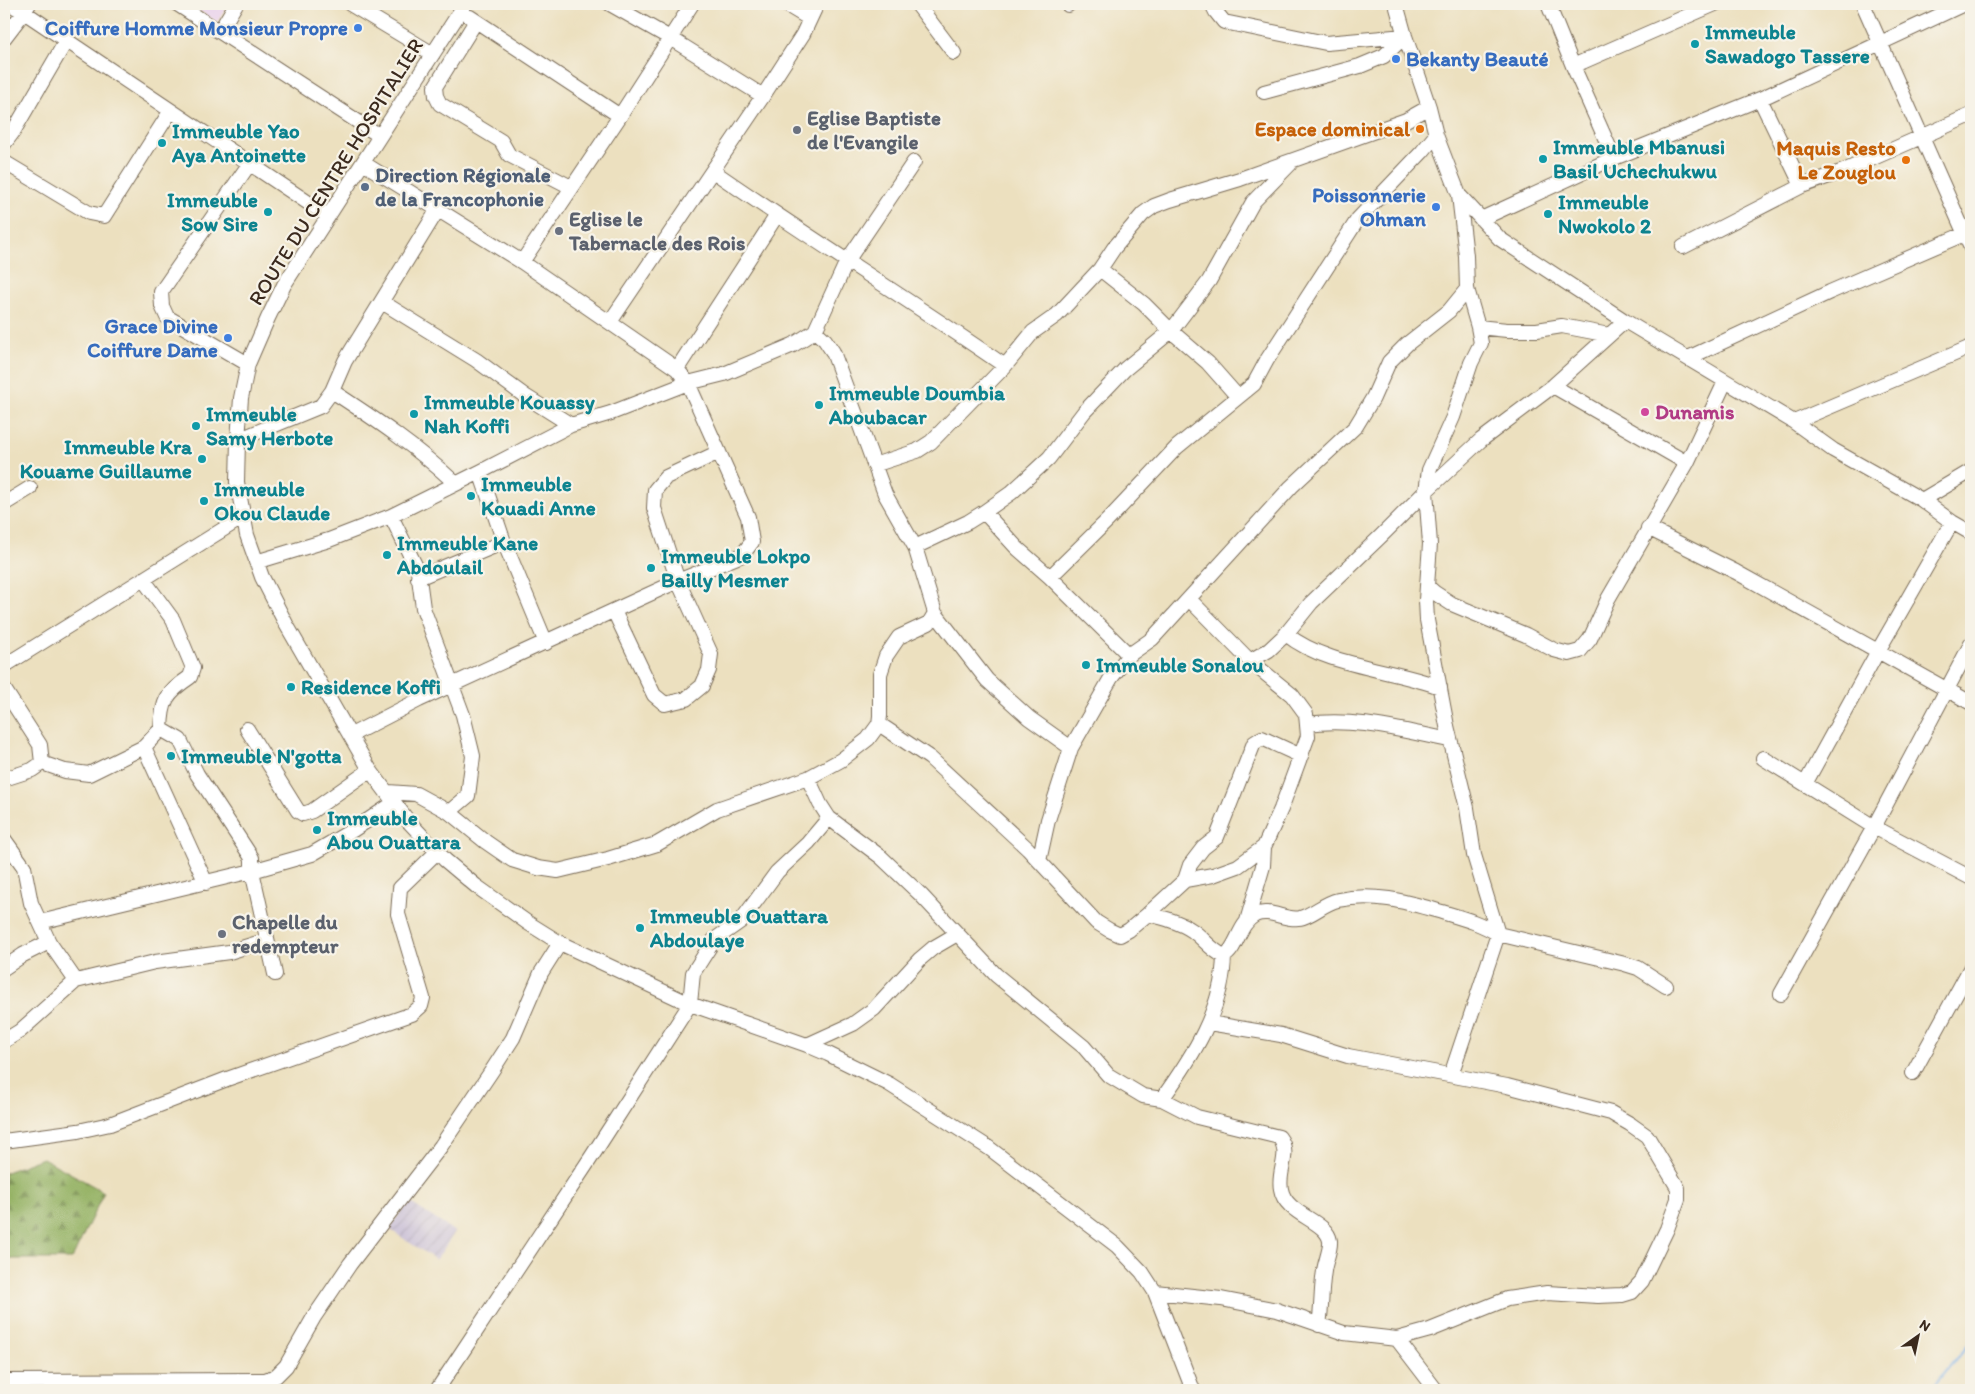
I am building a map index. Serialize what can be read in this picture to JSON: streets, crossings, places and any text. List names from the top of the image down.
{
  "streets": {
    "street": ["ROUTE DU CENTRE HOSPITALIER"]
  },
  "places": [
    "Coiffure Homme Monsieur Propre",
    "Immeuble Sawadogo Tassere",
    "Bekanty Beauté",
    "Espace dominical",
    "Eglise Baptiste de l'Evangile",
    "Immeuble Yao Aya Antoinette",
    "Immeuble Mbanusi Basil Uchechukwu",
    "Maquis Resto Le Zouglou",
    "Direction Régionale de la Francophonie",
    "Poissonnerie Ohman",
    "Immeuble Sow Sire",
    "Immeuble Nwokolo 2",
    "Eglise le Tabernacle des Rois",
    "Grace Divine Coiffure Dame",
    "Immeuble Doumbia Aboubacar",
    "Dunamis",
    "Immeuble Kouassy Nah Koffi",
    "Immeuble Samy Herbote",
    "Immeuble Kra Kouame Guillaume",
    "Immeuble Kouadi Anne",
    "Immeuble Okou Claude",
    "Immeuble Kane Abdoulail",
    "Immeuble Lokpo Bailly Mesmer",
    "Immeuble Sonalou",
    "Residence Koffi",
    "Immeuble N'gotta",
    "Immeuble Abou Ouattara",
    "Immeuble Ouattara Abdoulaye",
    "Chapelle du redempteur"
  ],
  "north": "top right"
}
